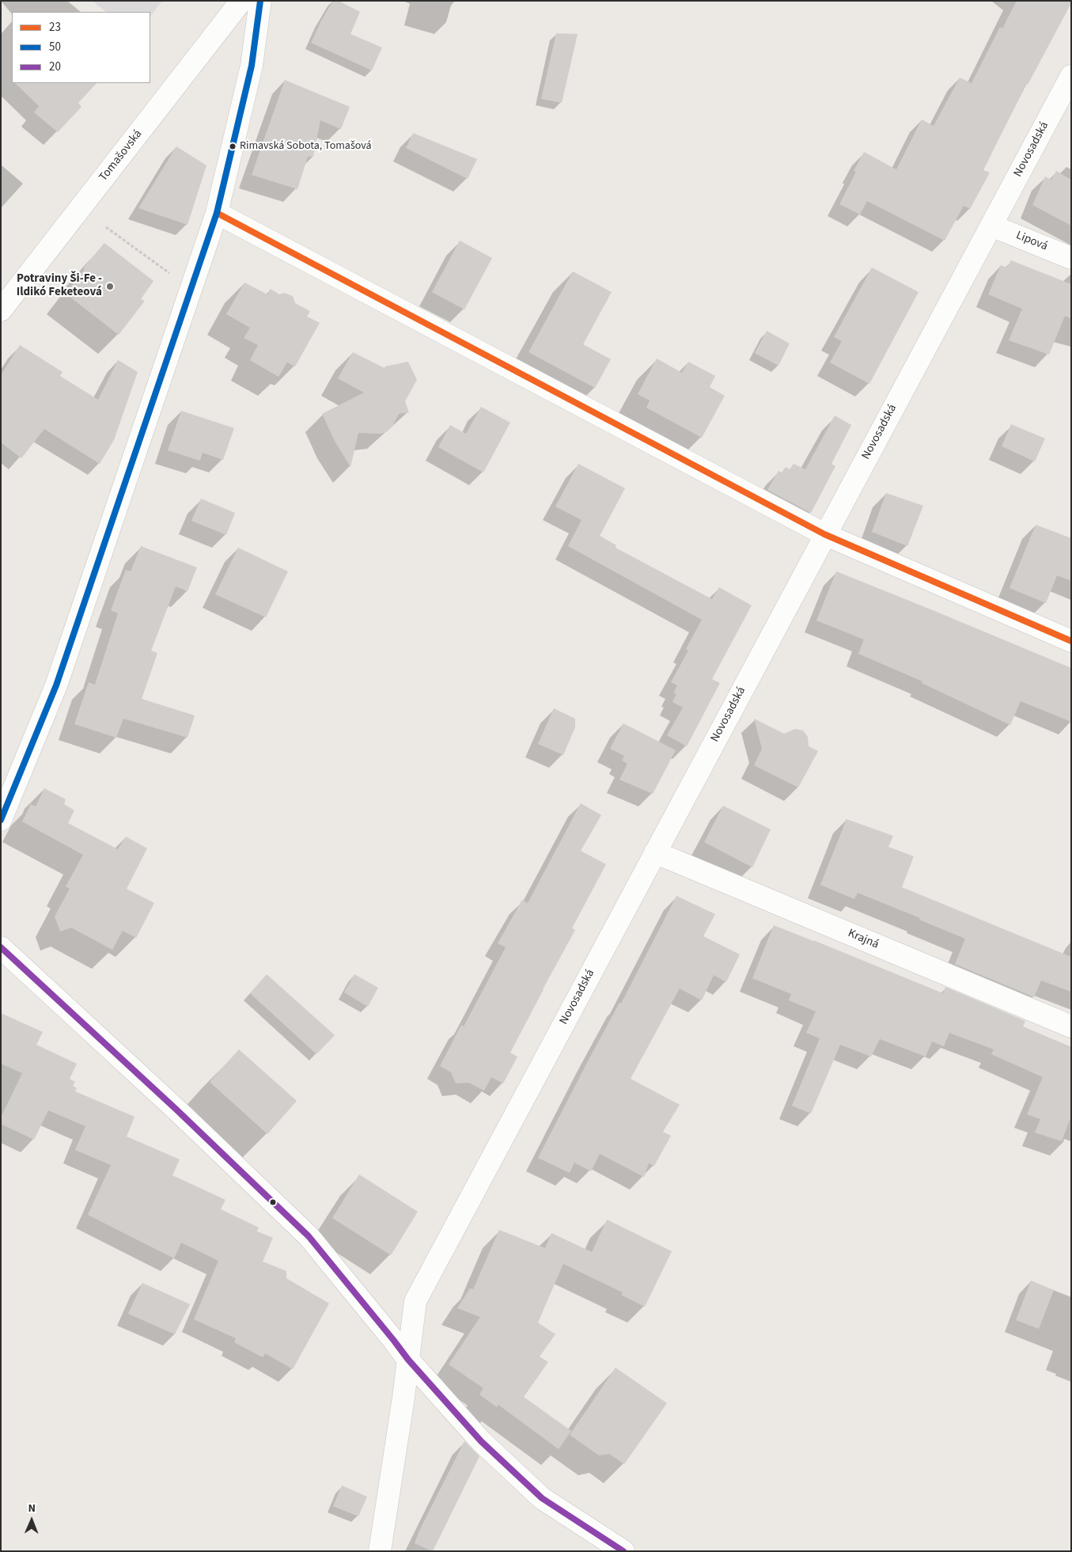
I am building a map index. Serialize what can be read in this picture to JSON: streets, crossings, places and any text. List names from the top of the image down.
{
  "streets": {
    "street": [
      "Novosadská",
      "Tomašovská",
      "Lipová",
      "Krajná"
    ]
  },
  "crossings": [
    ["Novosadská", "Lipová"],
    ["Novosadská", "Krajná"]
  ],
  "places": ["Rimavská Sobota, Tomašová", "Potraviny Ši-Fe - Ildikó Feketeová"],
  "lines": ["transit line 50", "transit line 23", "transit line 20"],
  "legend": ["23", "50", "20"],
  "north": "top"
}
